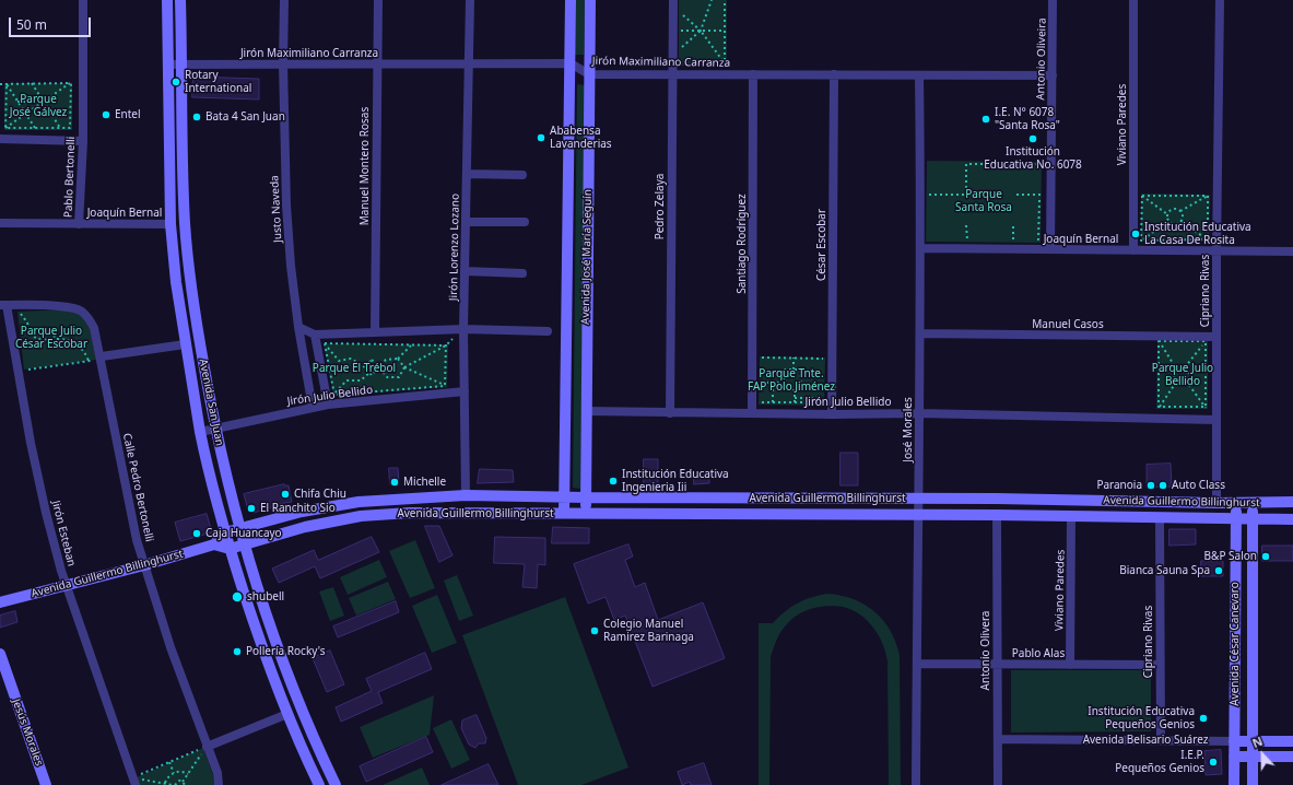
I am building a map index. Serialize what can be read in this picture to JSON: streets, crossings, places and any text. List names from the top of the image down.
{
  "streets": {
    "main road": [
      "Avenida José María Seguín",
      "Avenida San Juan",
      "Avenida Guillermo Billinghurst",
      "Avenida César Canevaro",
      "Jesús Morales",
      "Avenida Belisario Suárez"
    ],
    "street": [
      "Jirón Maximiliano Carranza",
      "Antonio Oliveira",
      "Viviano Paredes",
      "Manuel Montero Rosas",
      "Pablo Bertonelli",
      "Pedro Zelaya",
      "Justo Naveda",
      "Joaquín Bernal",
      "Santiago Rodríguez",
      "César Escobar",
      "Jirón Lorenzo Lozano",
      "Cipriano Rivas",
      "Manuel Casos",
      "Jirón Julio Bellido",
      "José Morales",
      "Calle Pedro Bertonelli",
      "Jirón Esteban",
      "Antonio Olivera",
      "Pablo Alas"
    ]
  },
  "crossings": [
    ["Jirón Maximiliano Carranza", "Antonio Oliveira"],
    ["Jirón Maximiliano Carranza", "Manuel Montero Rosas"],
    ["Jirón Maximiliano Carranza", "Pedro Zelaya"],
    ["Jirón Maximiliano Carranza", "Justo Naveda"],
    ["Jirón Maximiliano Carranza", "Santiago Rodríguez"],
    ["Jirón Maximiliano Carranza", "César Escobar"],
    ["Jirón Maximiliano Carranza", "Jirón Lorenzo Lozano"],
    ["Jirón Maximiliano Carranza", "Avenida José María Seguín"],
    ["Jirón Maximiliano Carranza", "Avenida San Juan"],
    ["Jirón Maximiliano Carranza", "José Morales"],
    ["Antonio Oliveira", "Joaquín Bernal"],
    ["Viviano Paredes", "Joaquín Bernal"],
    ["Viviano Paredes", "Avenida Guillermo Billinghurst"],
    ["Viviano Paredes", "Pablo Alas"],
    ["Pablo Bertonelli", "Joaquín Bernal"],
    ["Pedro Zelaya", "Jirón Julio Bellido"],
    ["Justo Naveda", "Jirón Julio Bellido"],
    ["Joaquín Bernal", "Cipriano Rivas"],
    ["Joaquín Bernal", "Avenida San Juan"],
    ["Joaquín Bernal", "José Morales"],
    ["Santiago Rodríguez", "Jirón Julio Bellido"],
    ["César Escobar", "Jirón Julio Bellido"],
    ["Jirón Lorenzo Lozano", "Jirón Julio Bellido"],
    ["Jirón Lorenzo Lozano", "Avenida Guillermo Billinghurst"],
    ["Avenida José María Seguín", "Jirón Julio Bellido"],
    ["Avenida José María Seguín", "Avenida Guillermo Billinghurst"],
    ["Cipriano Rivas", "Manuel Casos"],
    ["Cipriano Rivas", "Jirón Julio Bellido"],
    ["Cipriano Rivas", "Avenida Guillermo Billinghurst"],
    ["Cipriano Rivas", "Pablo Alas"],
    ["Cipriano Rivas", "Avenida Belisario Suárez"],
    ["Manuel Casos", "José Morales"],
    ["Jirón Julio Bellido", "Avenida San Juan"],
    ["Jirón Julio Bellido", "José Morales"],
    ["Avenida San Juan", "Avenida Guillermo Billinghurst"],
    ["José Morales", "Avenida Guillermo Billinghurst"],
    ["José Morales", "Pablo Alas"],
    ["Calle Pedro Bertonelli", "Avenida Guillermo Billinghurst"],
    ["Calle Pedro Bertonelli", "Jirón Esteban"],
    ["Avenida Guillermo Billinghurst", "Jirón Esteban"],
    ["Avenida Guillermo Billinghurst", "Avenida César Canevaro"],
    ["Avenida Guillermo Billinghurst", "Antonio Olivera"],
    ["Avenida César Canevaro", "Avenida Belisario Suárez"],
    ["Antonio Olivera", "Pablo Alas"],
    ["Antonio Olivera", "Avenida Belisario Suárez"]
  ],
  "parks": [
    "Parque José Gálvez",
    "Parque Santa Rosa",
    "Parque Julio César Escobar",
    "Parque El Trébol",
    "Parque Julio Bellido",
    "Parque Tnte. FAP Polo Jiménez"
  ],
  "places": [
    "Rotary International",
    "Entel",
    "Bata 4 San Juan",
    "I.E. N° 6078 \"Santa Rosa\"",
    "Ababensa Lavanderias",
    "Institución Educativa No. 6078",
    "Institución Educativa La Casa De Rosita",
    "Institución Educativa Ingenieria Iii",
    "Michelle",
    "Paranoia",
    "Auto Class",
    "Chifa Chiu",
    "El Ranchito Sio",
    "Caja Huancayo",
    "B&P Salon",
    "Bianca Sauna Spa",
    "shubell",
    "Colegio Manuel Ramirez Barinaga",
    "Pollería Rocky's",
    "Institución Educativa Pequeños Genios",
    "I.E.P. Pequeños Genios"
  ],
  "scale_bar": "50 m",
  "north": "top"
}
